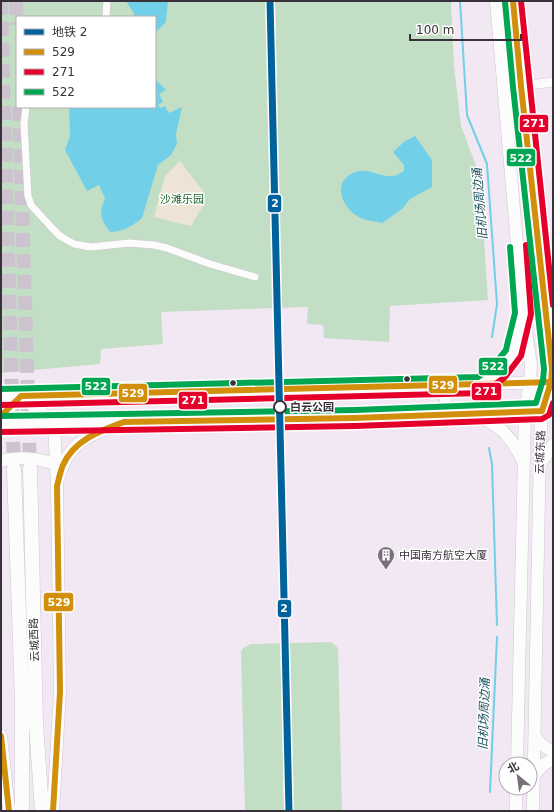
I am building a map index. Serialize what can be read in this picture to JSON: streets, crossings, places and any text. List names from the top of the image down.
{
  "streets": {
    "main road": ["云城东路", "云城西路"]
  },
  "water": ["旧机场周边涌"],
  "parks": ["沙滩乐园"],
  "places": {
    "other": ["白云公园"],
    "building": ["中国南方航空大厦"]
  },
  "lines": [
    "metro line 2",
    "transit line 529",
    "transit line 271",
    "transit line 522"
  ],
  "legend": [
    "地铁 2",
    "529",
    "271",
    "522"
  ],
  "scale_bar": "100 m",
  "north": "top left"
}
